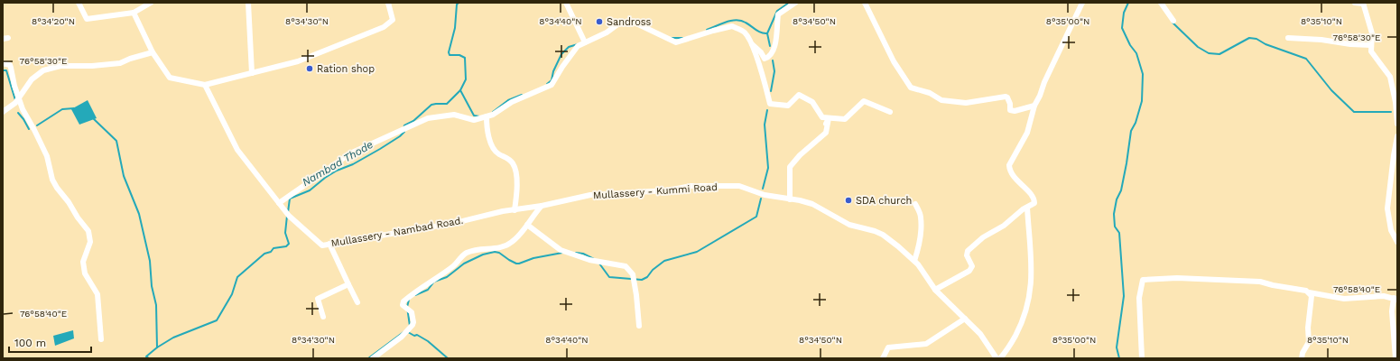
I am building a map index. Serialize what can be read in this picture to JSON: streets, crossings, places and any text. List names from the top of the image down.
{
  "streets": {
    "street": ["Mullassery - Kummi Road", "Mullassery - Nambad Road."]
  },
  "crossings": [
    ["Mullassery - Kummi Road", "Mullassery - Nambad Road."]
  ],
  "water": ["Nambad Thode"],
  "places": ["Sandross", "Ration shop", "SDA church"],
  "scale_bar": "100 m",
  "coordinates": [
    "8°34'20\"N",
    "8°34'30\"N",
    "8°34'40\"N",
    "8°34'50\"N",
    "8°35'00\"N",
    "8°35'10\"N",
    "76°58'30\"E",
    "76°58'40\"E"
  ]
}
